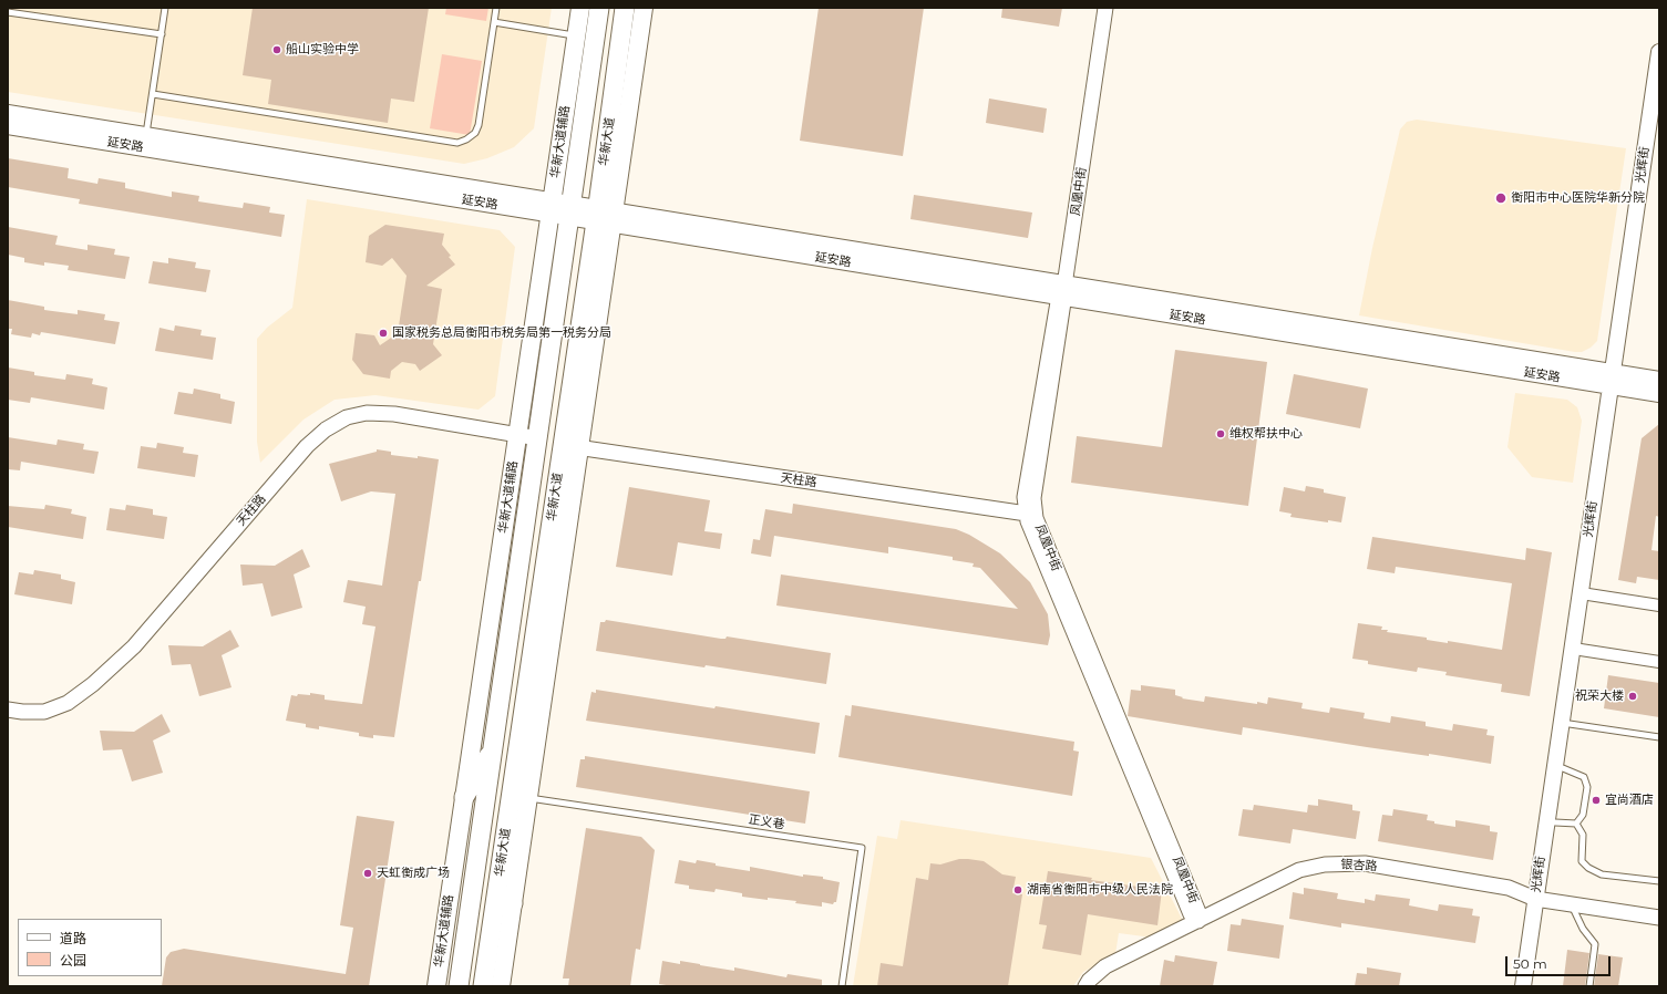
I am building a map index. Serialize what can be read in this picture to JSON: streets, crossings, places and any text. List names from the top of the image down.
{
  "streets": {
    "highway": ["华新大道"],
    "main road": ["华新大道辅路", "延安路", "光辉街"],
    "street": ["凤凰中街", "天柱路", "银杏路"],
    "lane": ["正义巷"]
  },
  "crossings": [
    ["华新大道辅路", "延安路"],
    ["华新大道辅路", "天柱路"],
    ["华新大道", "延安路"],
    ["华新大道", "天柱路"],
    ["延安路", "光辉街"],
    ["延安路", "凤凰中街"],
    ["光辉街", "银杏路"],
    ["凤凰中街", "天柱路"],
    ["凤凰中街", "银杏路"]
  ],
  "places": [
    "船山实验中学",
    "衡阳市中心医院华新分院",
    "国家税务总局衡阳市税务局第一税务分局",
    "维权帮扶中心",
    "祝荣大楼",
    "宜尚酒店",
    "天虹衡成广场",
    "湖南省衡阳市中级人民法院"
  ],
  "legend": ["道路", "公园"],
  "scale_bar": "50 m"
}
